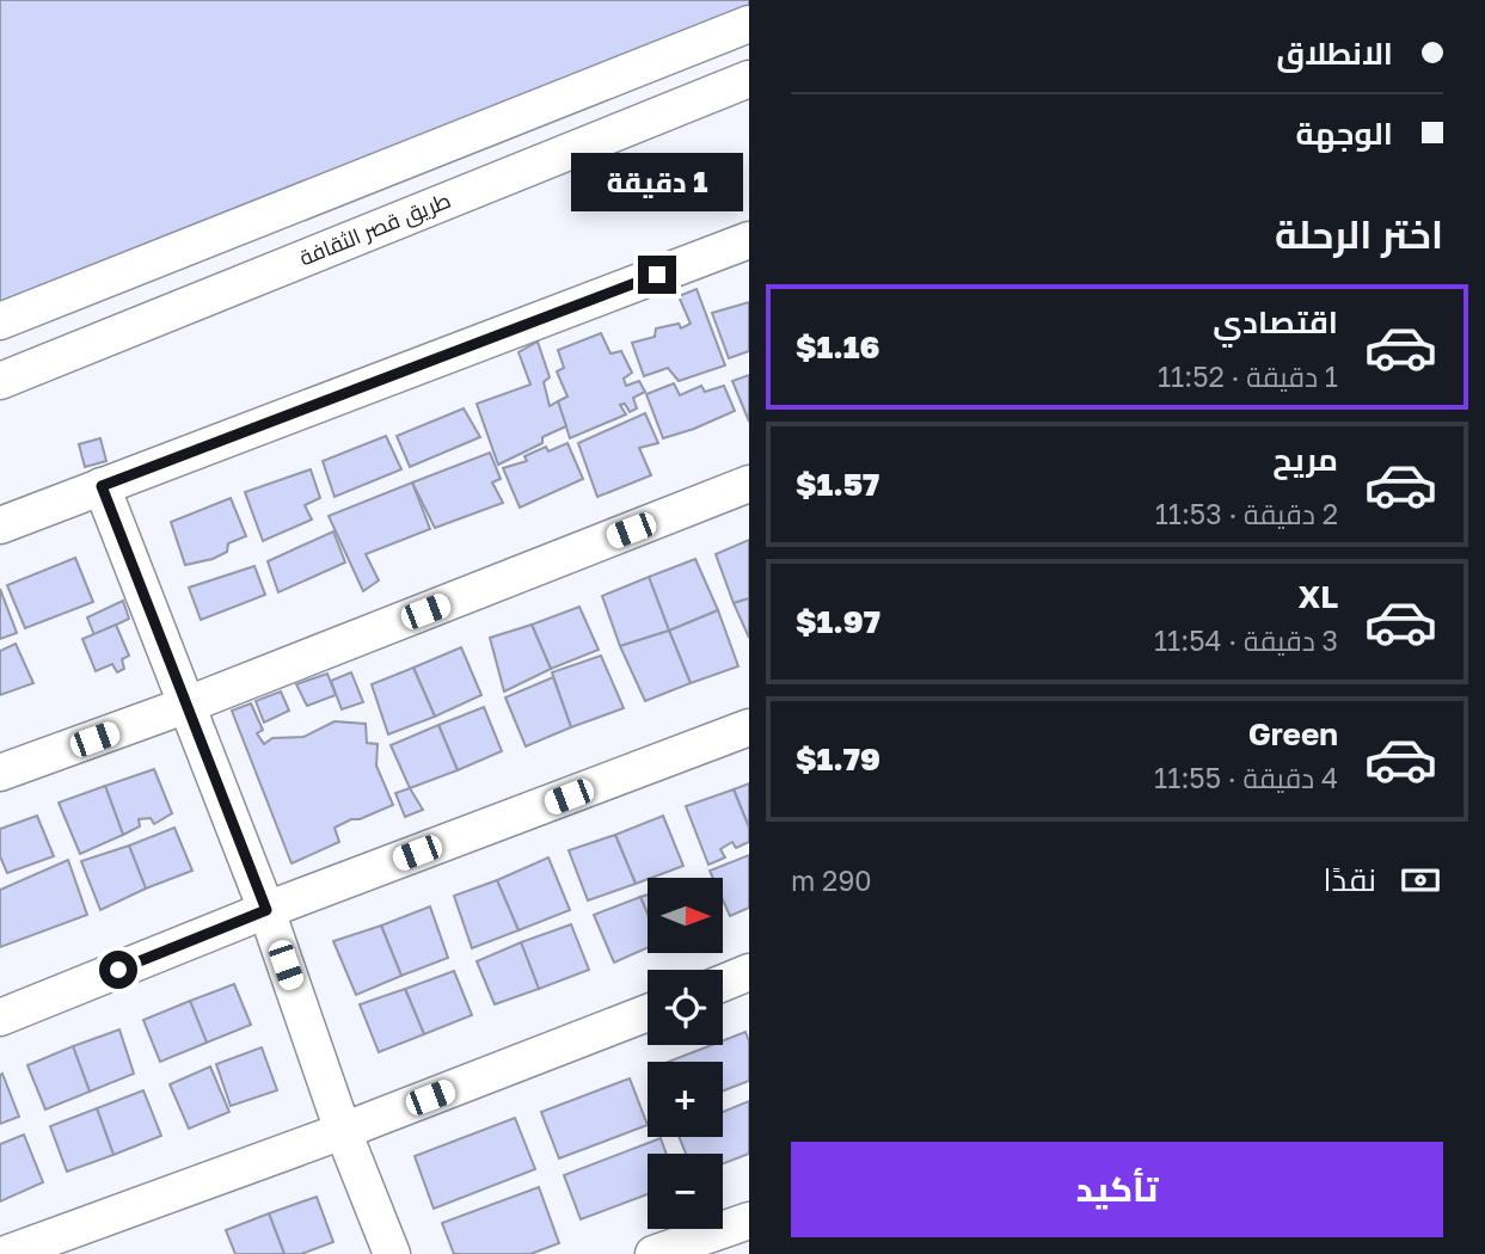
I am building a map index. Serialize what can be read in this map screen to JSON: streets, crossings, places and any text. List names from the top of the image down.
{
  "streets": {
    "street": ["طريق قصر الثقافة"]
  },
  "north": "right",
  "page": {
    "banner": ["الانطلاق", "الوجهة"],
    "bubble": "1 دقيقة",
    "heading": "اختر الرحلة",
    "list": [
      {
        "name": "اقتصادي",
        "note": "1 دقيقة · 11:52",
        "value": "$1.16"
      },
      {
        "name": "مريح",
        "note": "2 دقيقة · 11:53",
        "value": "$1.57"
      },
      {
        "name": "XL",
        "note": "3 دقيقة · 11:54",
        "value": "$1.97"
      },
      {
        "name": "Green",
        "note": "4 دقيقة · 11:55",
        "value": "$1.79"
      }
    ],
    "pay": ["نقدًا", "290 m"],
    "map_buttons": ["+", "−"],
    "buttons": "تأكيد"
  }
}
